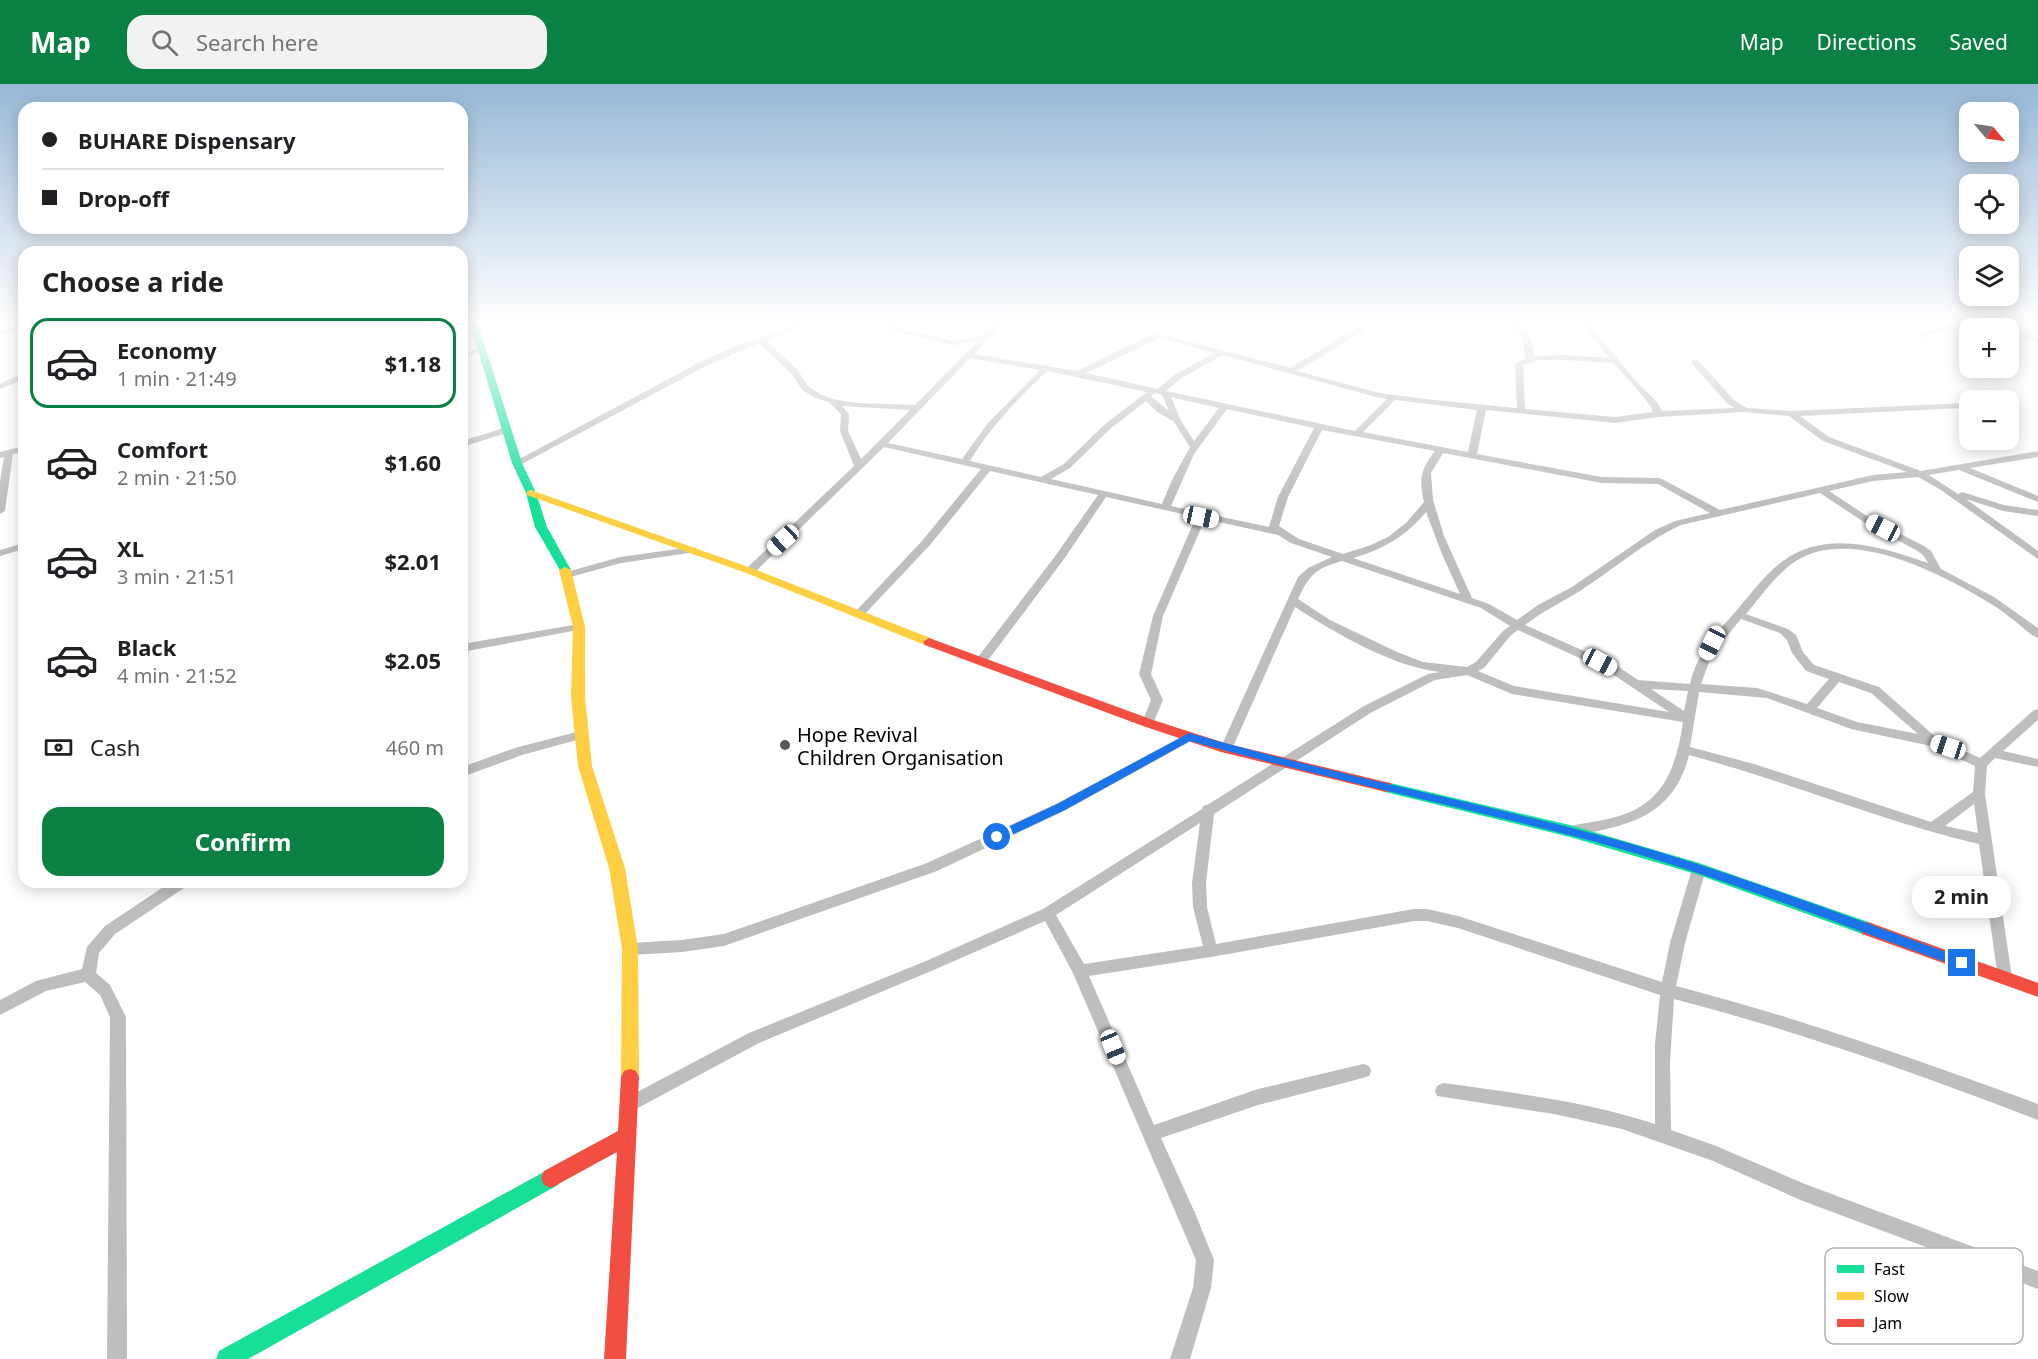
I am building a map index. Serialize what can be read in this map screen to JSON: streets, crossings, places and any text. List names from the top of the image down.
{
  "places": ["Hope Revival Children Organisation"],
  "legend": ["Fast", "Slow", "Jam"],
  "north": "bottom right",
  "page": {
    "header": "Map",
    "search": "Search here",
    "nav": ["Map", "Directions", "Saved"],
    "map_buttons": ["+", "−"],
    "banner": ["BUHARE Dispensary", "Drop-off"],
    "heading": "Choose a ride",
    "list": [
      {
        "name": "Economy",
        "note": "1 min · 21:49",
        "value": "$1.18"
      },
      {
        "name": "Comfort",
        "note": "2 min · 21:50",
        "value": "$1.60"
      },
      {
        "name": "XL",
        "note": "3 min · 21:51",
        "value": "$2.01"
      },
      {
        "name": "Black",
        "note": "4 min · 21:52",
        "value": "$2.05"
      }
    ],
    "pay": ["Cash", "460 m"],
    "buttons": "Confirm",
    "bubble": "2 min"
  }
}
